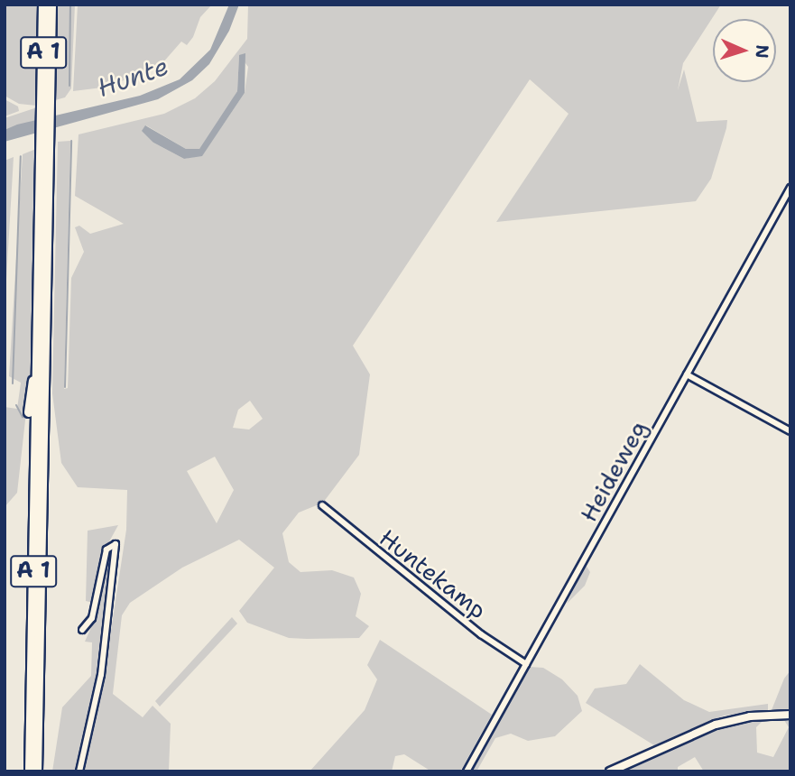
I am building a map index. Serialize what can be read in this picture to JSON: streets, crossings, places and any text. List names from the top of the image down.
{
  "streets": {
    "highway": ["A 1"],
    "street": ["Heideweg", "Huntekamp"]
  },
  "crossings": [
    ["Heideweg", "Huntekamp"]
  ],
  "water": ["Hunte"],
  "north": "right"
}
